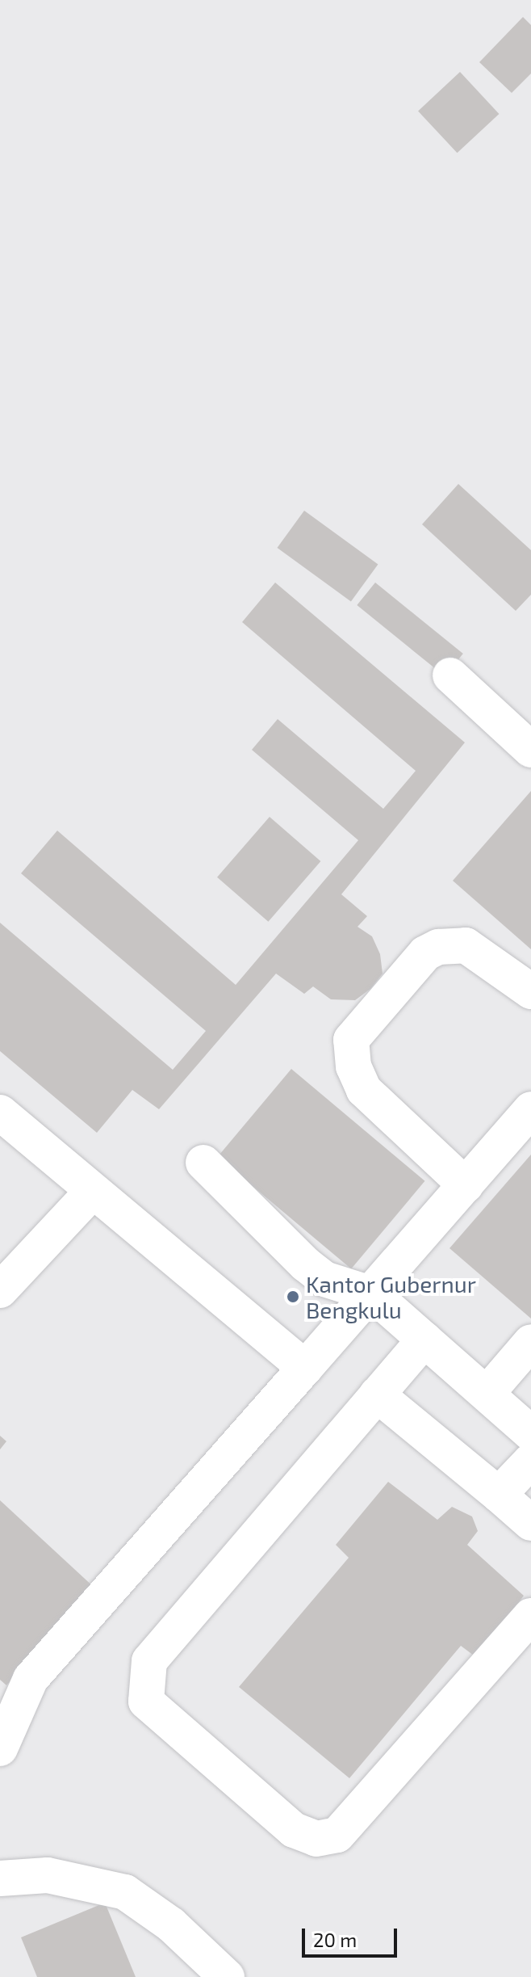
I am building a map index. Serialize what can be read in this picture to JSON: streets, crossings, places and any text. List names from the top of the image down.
{
  "places": ["Kantor Gubernur Bengkulu"],
  "scale_bar": "20 m"
}
